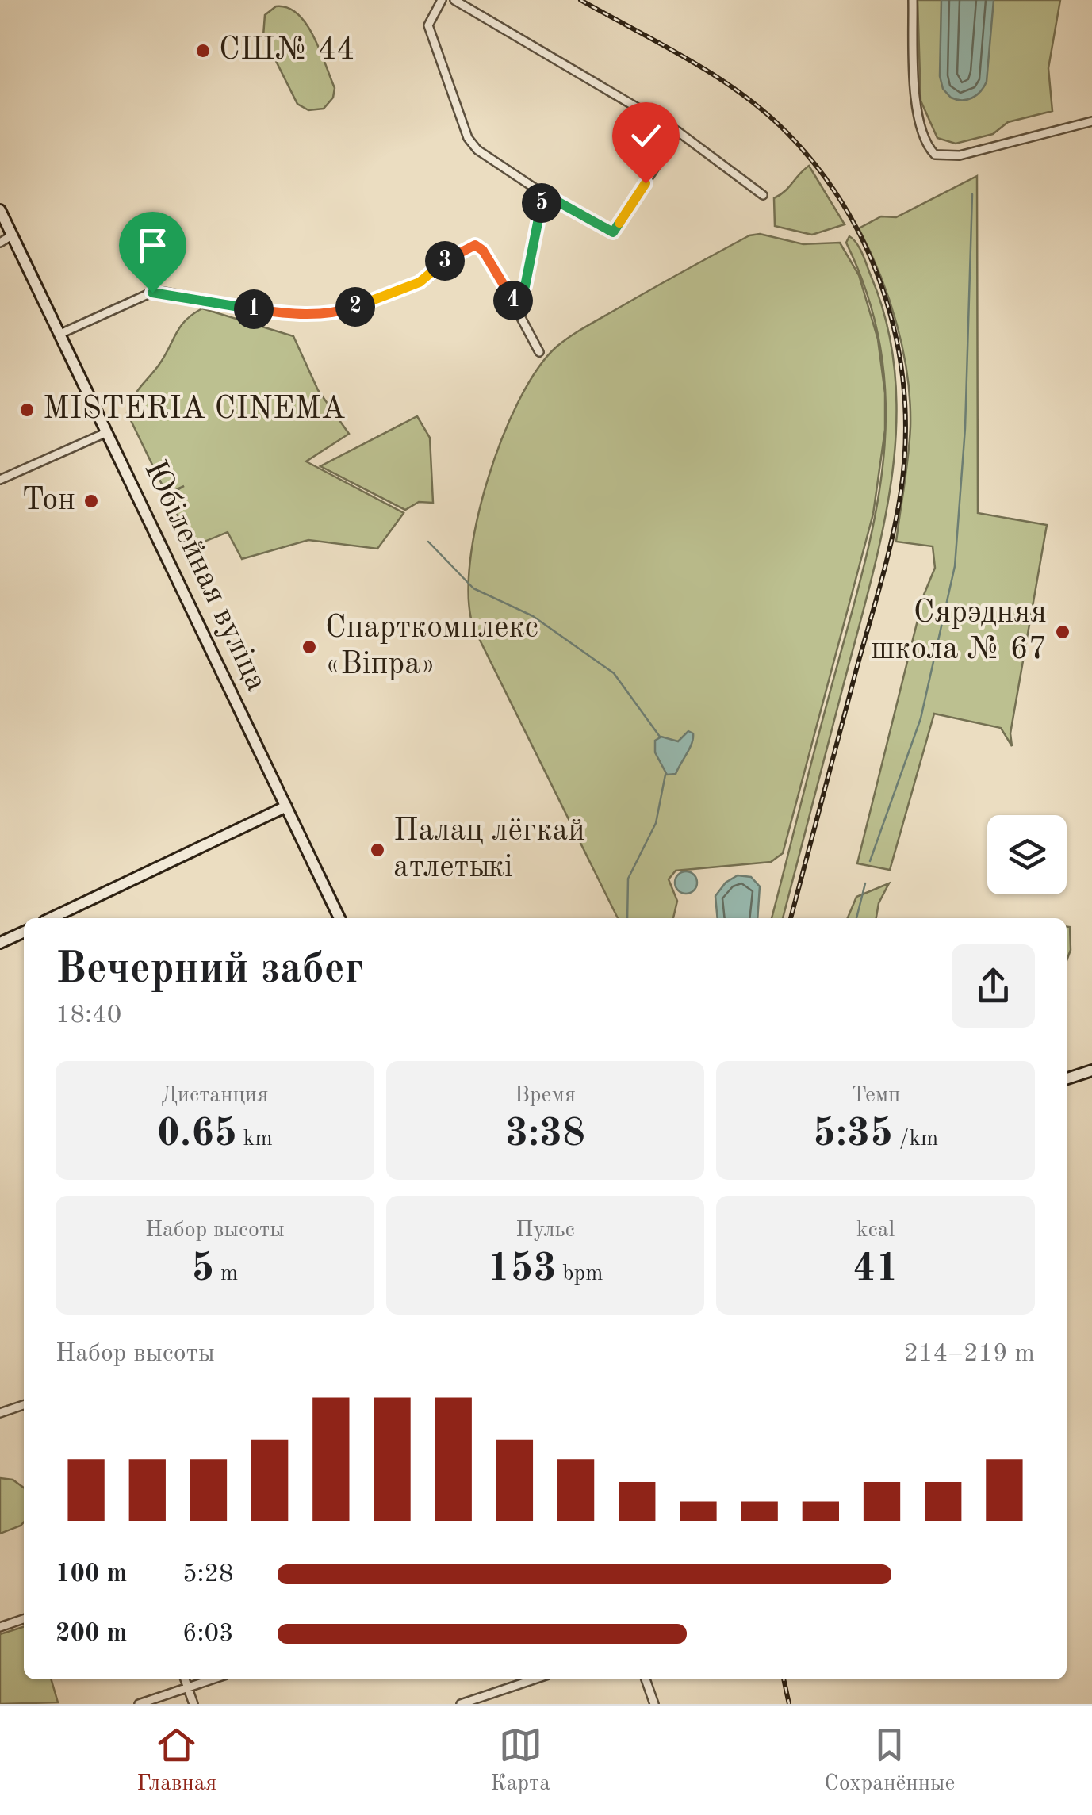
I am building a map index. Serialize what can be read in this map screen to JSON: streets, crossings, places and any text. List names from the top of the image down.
{
  "streets": {
    "main road": ["Юбілейная вуліца"]
  },
  "places": [
    "СШ№ 44",
    "MISTERIA CINEMA",
    "Тон",
    "Сярэдняя школа № 67",
    "Спарткомплекс «Віпра»",
    "Палац лёгкай атлетыкі"
  ],
  "page": {
    "pins": [
      "5",
      "3",
      "4",
      "2",
      "1"
    ],
    "heading": ["Вечерний забег", "18:40"],
    "stats": [
      ["Дистанция", "0.65 km"],
      ["Время", "3:38"],
      ["Темп", "5:35 /km"],
      ["Набор высоты", "5 m"],
      ["Пульс", "153 bpm"],
      ["kcal", "41"]
    ],
    "chart": ["Набор высоты", "214–219 m"],
    "list": [
      {
        "name": "100 m",
        "note": "5:28"
      },
      {
        "name": "200 m",
        "note": "6:03"
      }
    ],
    "tabs": ["Главная", "Карта", "Сохранённые"]
  }
}
